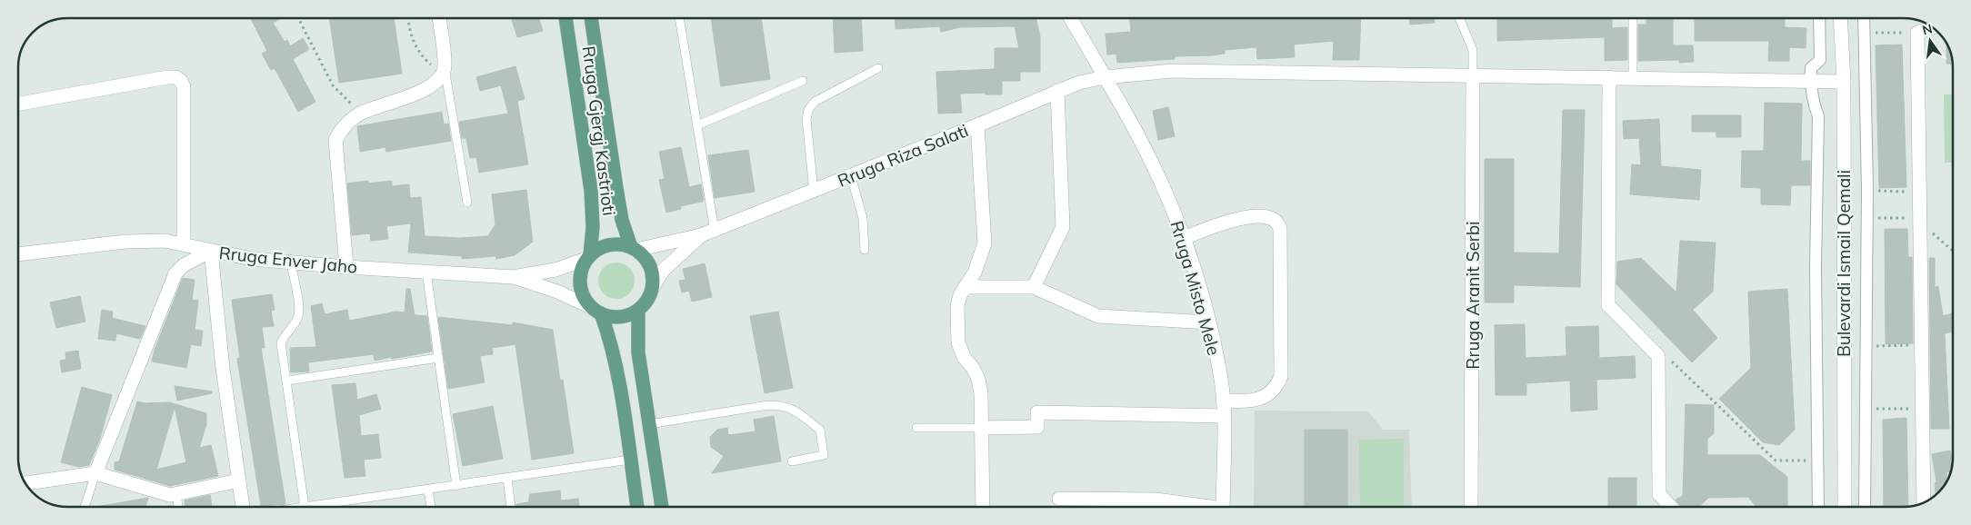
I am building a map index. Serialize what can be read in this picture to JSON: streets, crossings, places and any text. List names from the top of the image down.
{
  "streets": {
    "main road": ["Rruga Gjergj Kastrioti"],
    "street": [
      "Rruga Riza Salati",
      "Rruga Enver Jaho",
      "Bulevardi Ismail Qemali",
      "Rruga Misto Mele",
      "Rruga Aranit Serbi"
    ]
  },
  "crossings": [
    ["Rruga Gjergj Kastrioti", "Rruga Riza Salati"],
    ["Rruga Riza Salati", "Bulevardi Ismail Qemali"],
    ["Rruga Riza Salati", "Rruga Misto Mele"],
    ["Rruga Riza Salati", "Rruga Aranit Serbi"]
  ],
  "north": "top"
}
